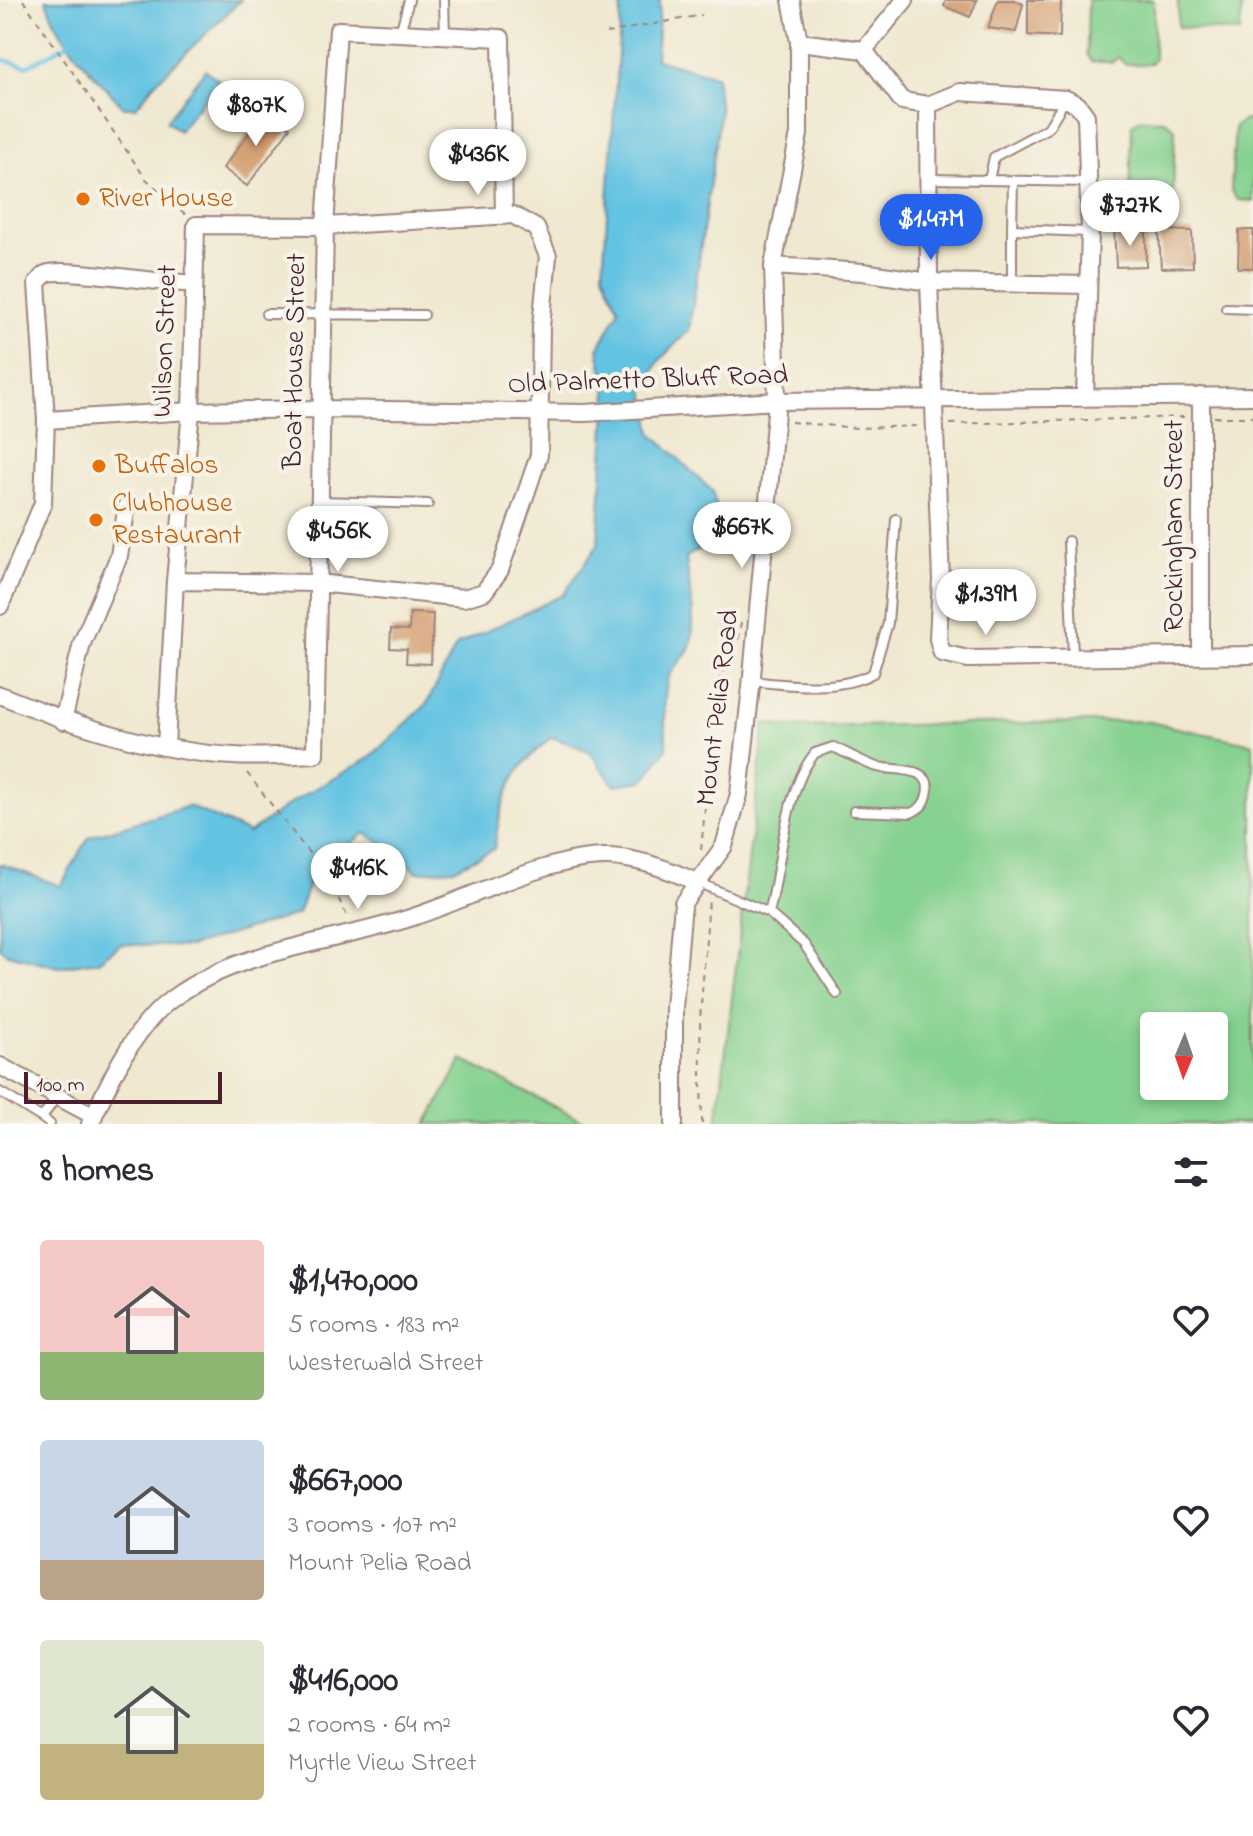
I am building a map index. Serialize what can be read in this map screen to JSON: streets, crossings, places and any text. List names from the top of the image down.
{
  "streets": {
    "street": [
      "Wilson Street",
      "Boat House Street",
      "Old Palmetto Bluff Road",
      "Rockingham Street",
      "Mount Pelia Road"
    ]
  },
  "crossings": [
    ["Wilson Street", "Boat House Street"],
    ["Wilson Street", "Old Palmetto Bluff Road"],
    ["Boat House Street", "Old Palmetto Bluff Road"],
    ["Old Palmetto Bluff Road", "Rockingham Street"],
    ["Old Palmetto Bluff Road", "Mount Pelia Road"]
  ],
  "places": ["River House", "Buffalos", "Clubhouse Restaurant"],
  "scale_bar": "100 m",
  "north": "bottom",
  "page": {
    "price": [
      "$807K",
      "$436K",
      "$727K",
      "$1.47M",
      "$667K",
      "$456K",
      "$1.39M",
      "$416K"
    ],
    "scale": "100 m",
    "heading": "8 homes",
    "list": [
      {
        "name": "$1,470,000",
        "note": "5 rooms · 183 m² · Westerwald Street"
      },
      {
        "name": "$667,000",
        "note": "3 rooms · 107 m² · Mount Pelia Road"
      },
      {
        "name": "$416,000",
        "note": "2 rooms · 64 m² · Myrtle View Street"
      }
    ]
  }
}
